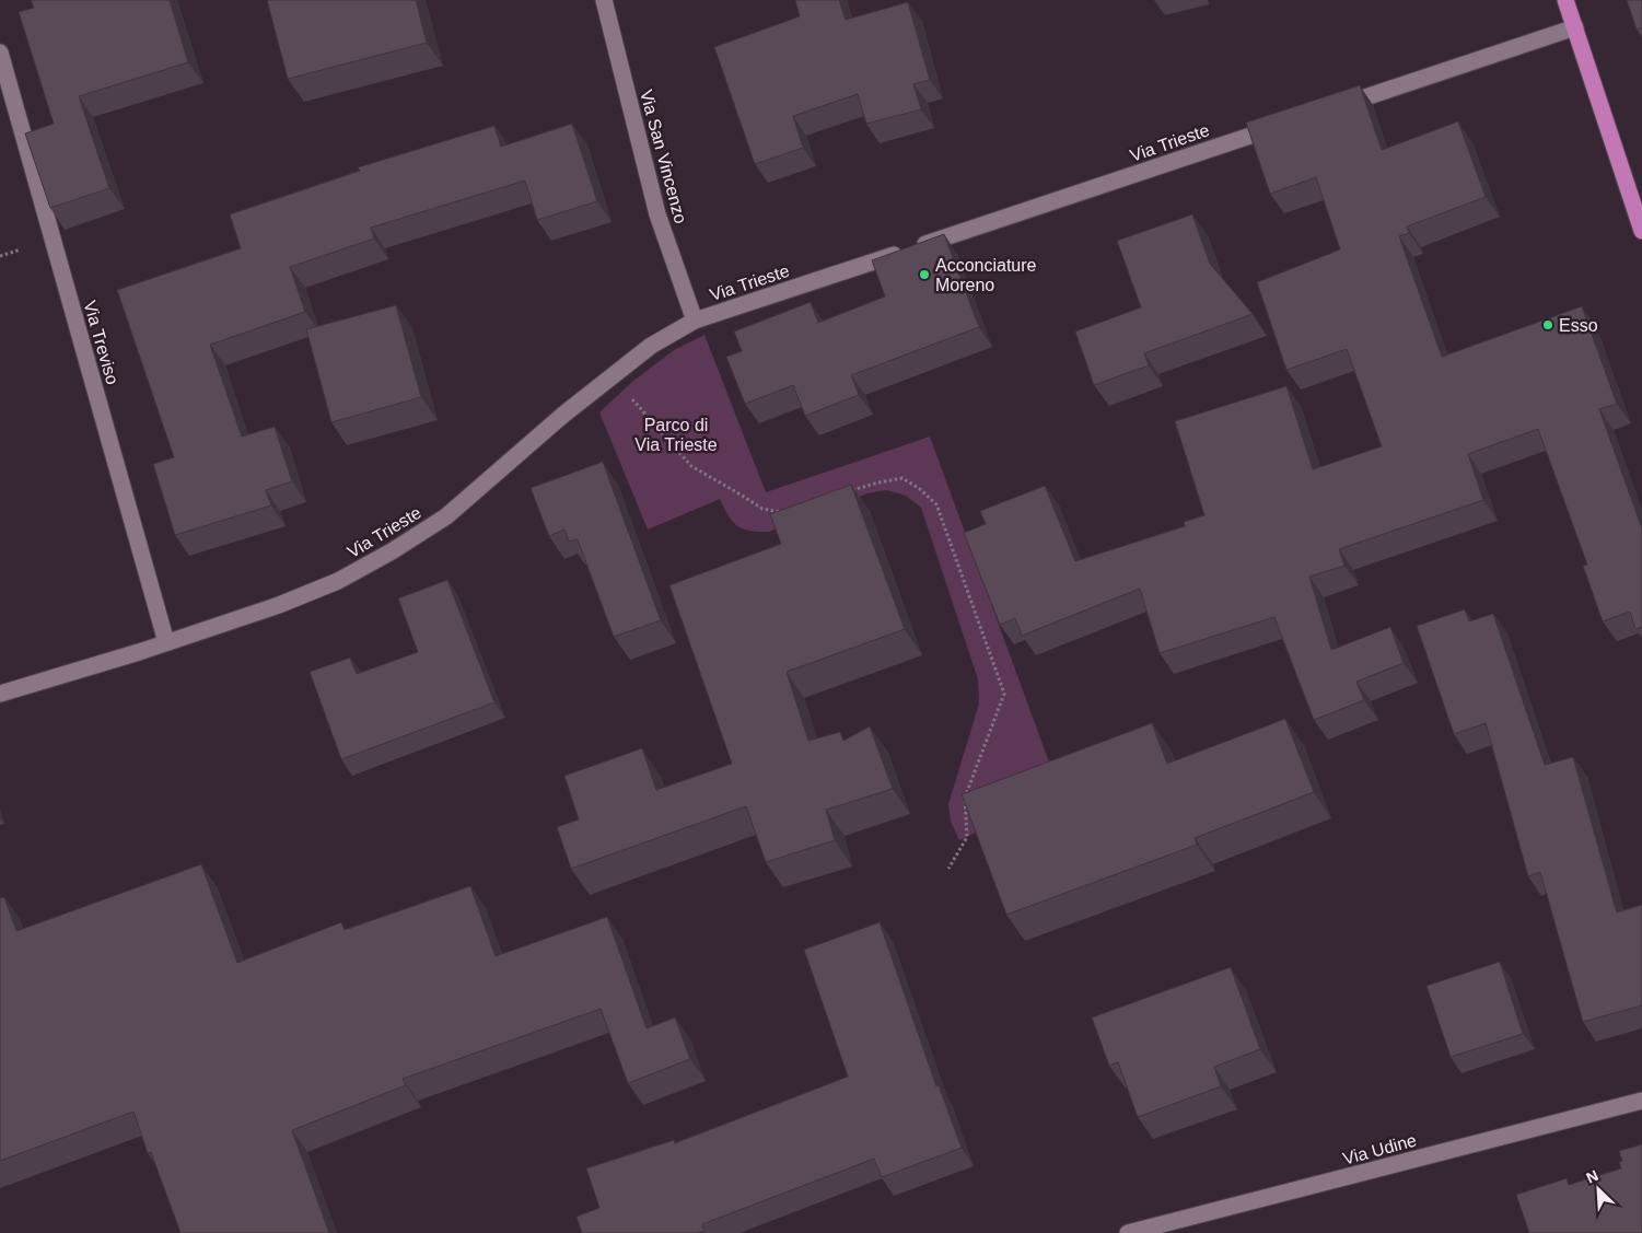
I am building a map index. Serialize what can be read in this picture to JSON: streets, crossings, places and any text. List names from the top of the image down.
{
  "streets": {
    "street": [
      "Via Trieste",
      "Via San Vincenzo",
      "Via Treviso",
      "Via Udine"
    ]
  },
  "crossings": [
    ["Via Trieste", "Via San Vincenzo"],
    ["Via Trieste", "Via Treviso"]
  ],
  "parks": ["Parco di Via Trieste"],
  "places": ["Acconciature Moreno", "Esso"],
  "north": "top left"
}
